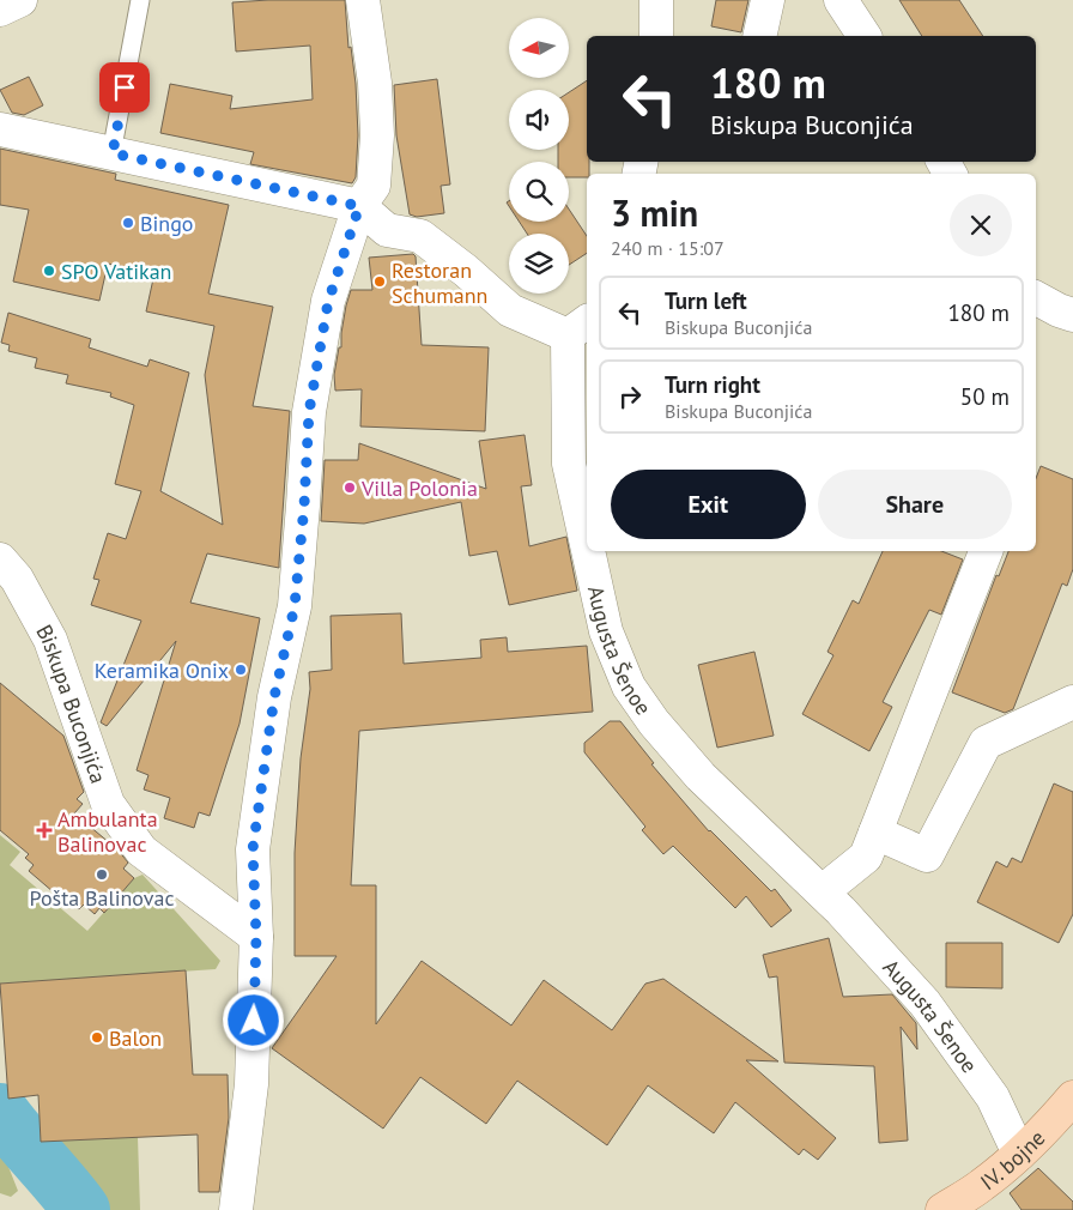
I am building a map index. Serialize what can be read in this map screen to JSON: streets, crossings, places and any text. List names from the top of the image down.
{
  "streets": {
    "main road": ["IV. bojne"],
    "street": ["Augusta Šenoe", "Biskupa Buconjića"]
  },
  "crossings": [
    ["Augusta Šenoe", "IV. bojne"]
  ],
  "places": {
    "other": [
      "Bingo",
      "SPO Vatikan",
      "Restoran Schumann",
      "Villa Polonia",
      "Keramika Onix",
      "Pošta Balinovac",
      "Balon"
    ],
    "health": ["Ambulanta Balinovac"]
  },
  "north": "left",
  "page": {
    "turn": ["180 m", "Biskupa Buconjića"],
    "heading": ["3 min", "240 m · 15:07"],
    "list": [
      {
        "name": "Turn left",
        "note": "Biskupa Buconjića",
        "value": "180 m"
      },
      {
        "name": "Turn right",
        "note": "Biskupa Buconjića",
        "value": "50 m"
      }
    ],
    "buttons": ["Exit", "Share"]
  }
}
